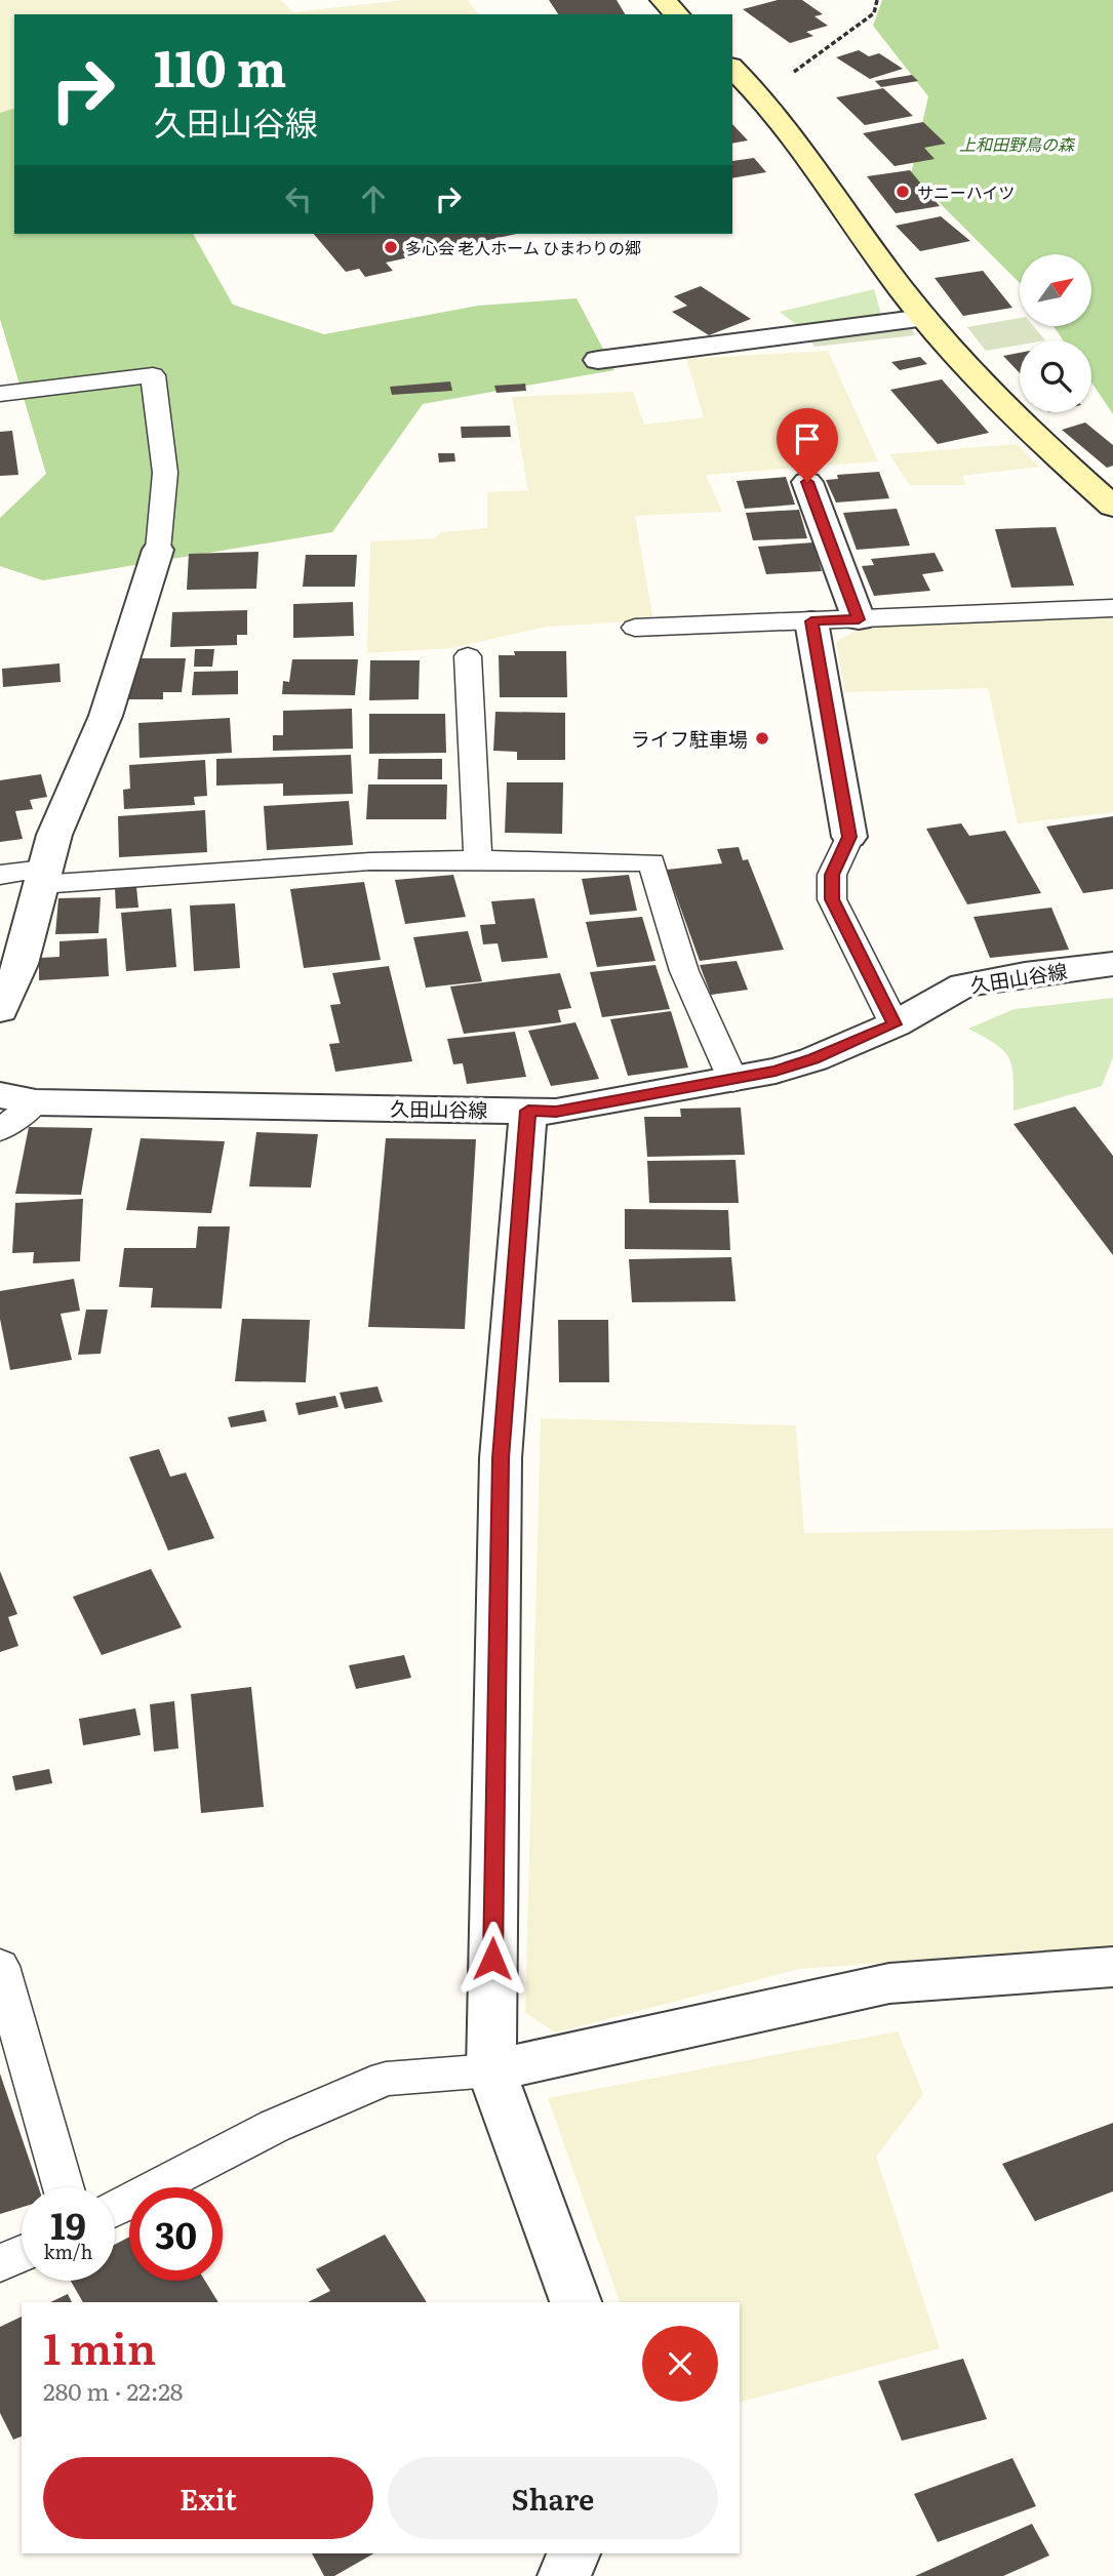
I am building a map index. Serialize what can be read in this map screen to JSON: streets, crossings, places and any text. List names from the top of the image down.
{
  "streets": {
    "street": ["久田山谷線"]
  },
  "parks": ["上和田野鳥の森"],
  "places": ["サニーハイツ", "多心会 老人ホーム ひまわりの郷", "ライフ駐車場"],
  "north": "top right",
  "page": {
    "turn": ["110 m", "久田山谷線"],
    "speed": "19 km/h",
    "limit": "30",
    "heading": ["1 min", "280 m · 22:28"],
    "buttons": ["Exit", "Share"]
  }
}
